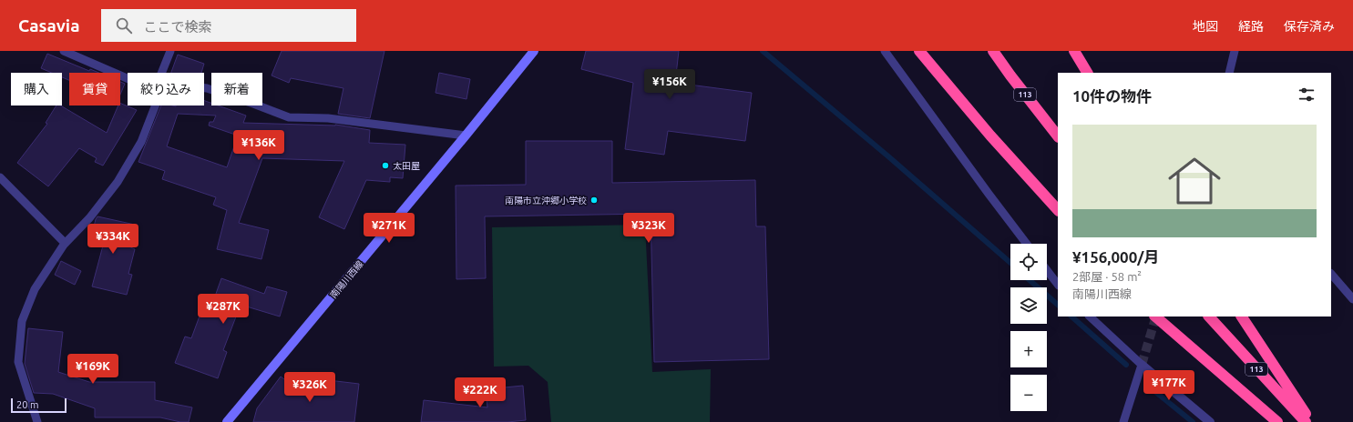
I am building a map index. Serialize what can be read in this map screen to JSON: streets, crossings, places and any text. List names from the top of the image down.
{
  "streets": {
    "highway": ["113"],
    "main road": ["南陽川西線"]
  },
  "places": ["太田屋", "南陽市立沖郷小学校"],
  "scale_bar": "20 m",
  "page": {
    "header": "Casavia",
    "search": "ここで検索",
    "nav": ["地図", "経路", "保存済み"],
    "price": [
      "¥156K",
      "¥136K",
      "¥271K",
      "¥323K",
      "¥334K",
      "¥287K",
      "¥169K",
      "¥177K",
      "¥326K",
      "¥222K"
    ],
    "chip": [
      "購入",
      "賃貸",
      "絞り込み",
      "新着"
    ],
    "heading": "10件の物件",
    "list": [
      {
        "name": "¥156,000/月",
        "note": "2部屋 · 58 m² · 南陽川西線"
      }
    ],
    "map_buttons": ["+", "−"],
    "scale": "20 m"
  }
}
